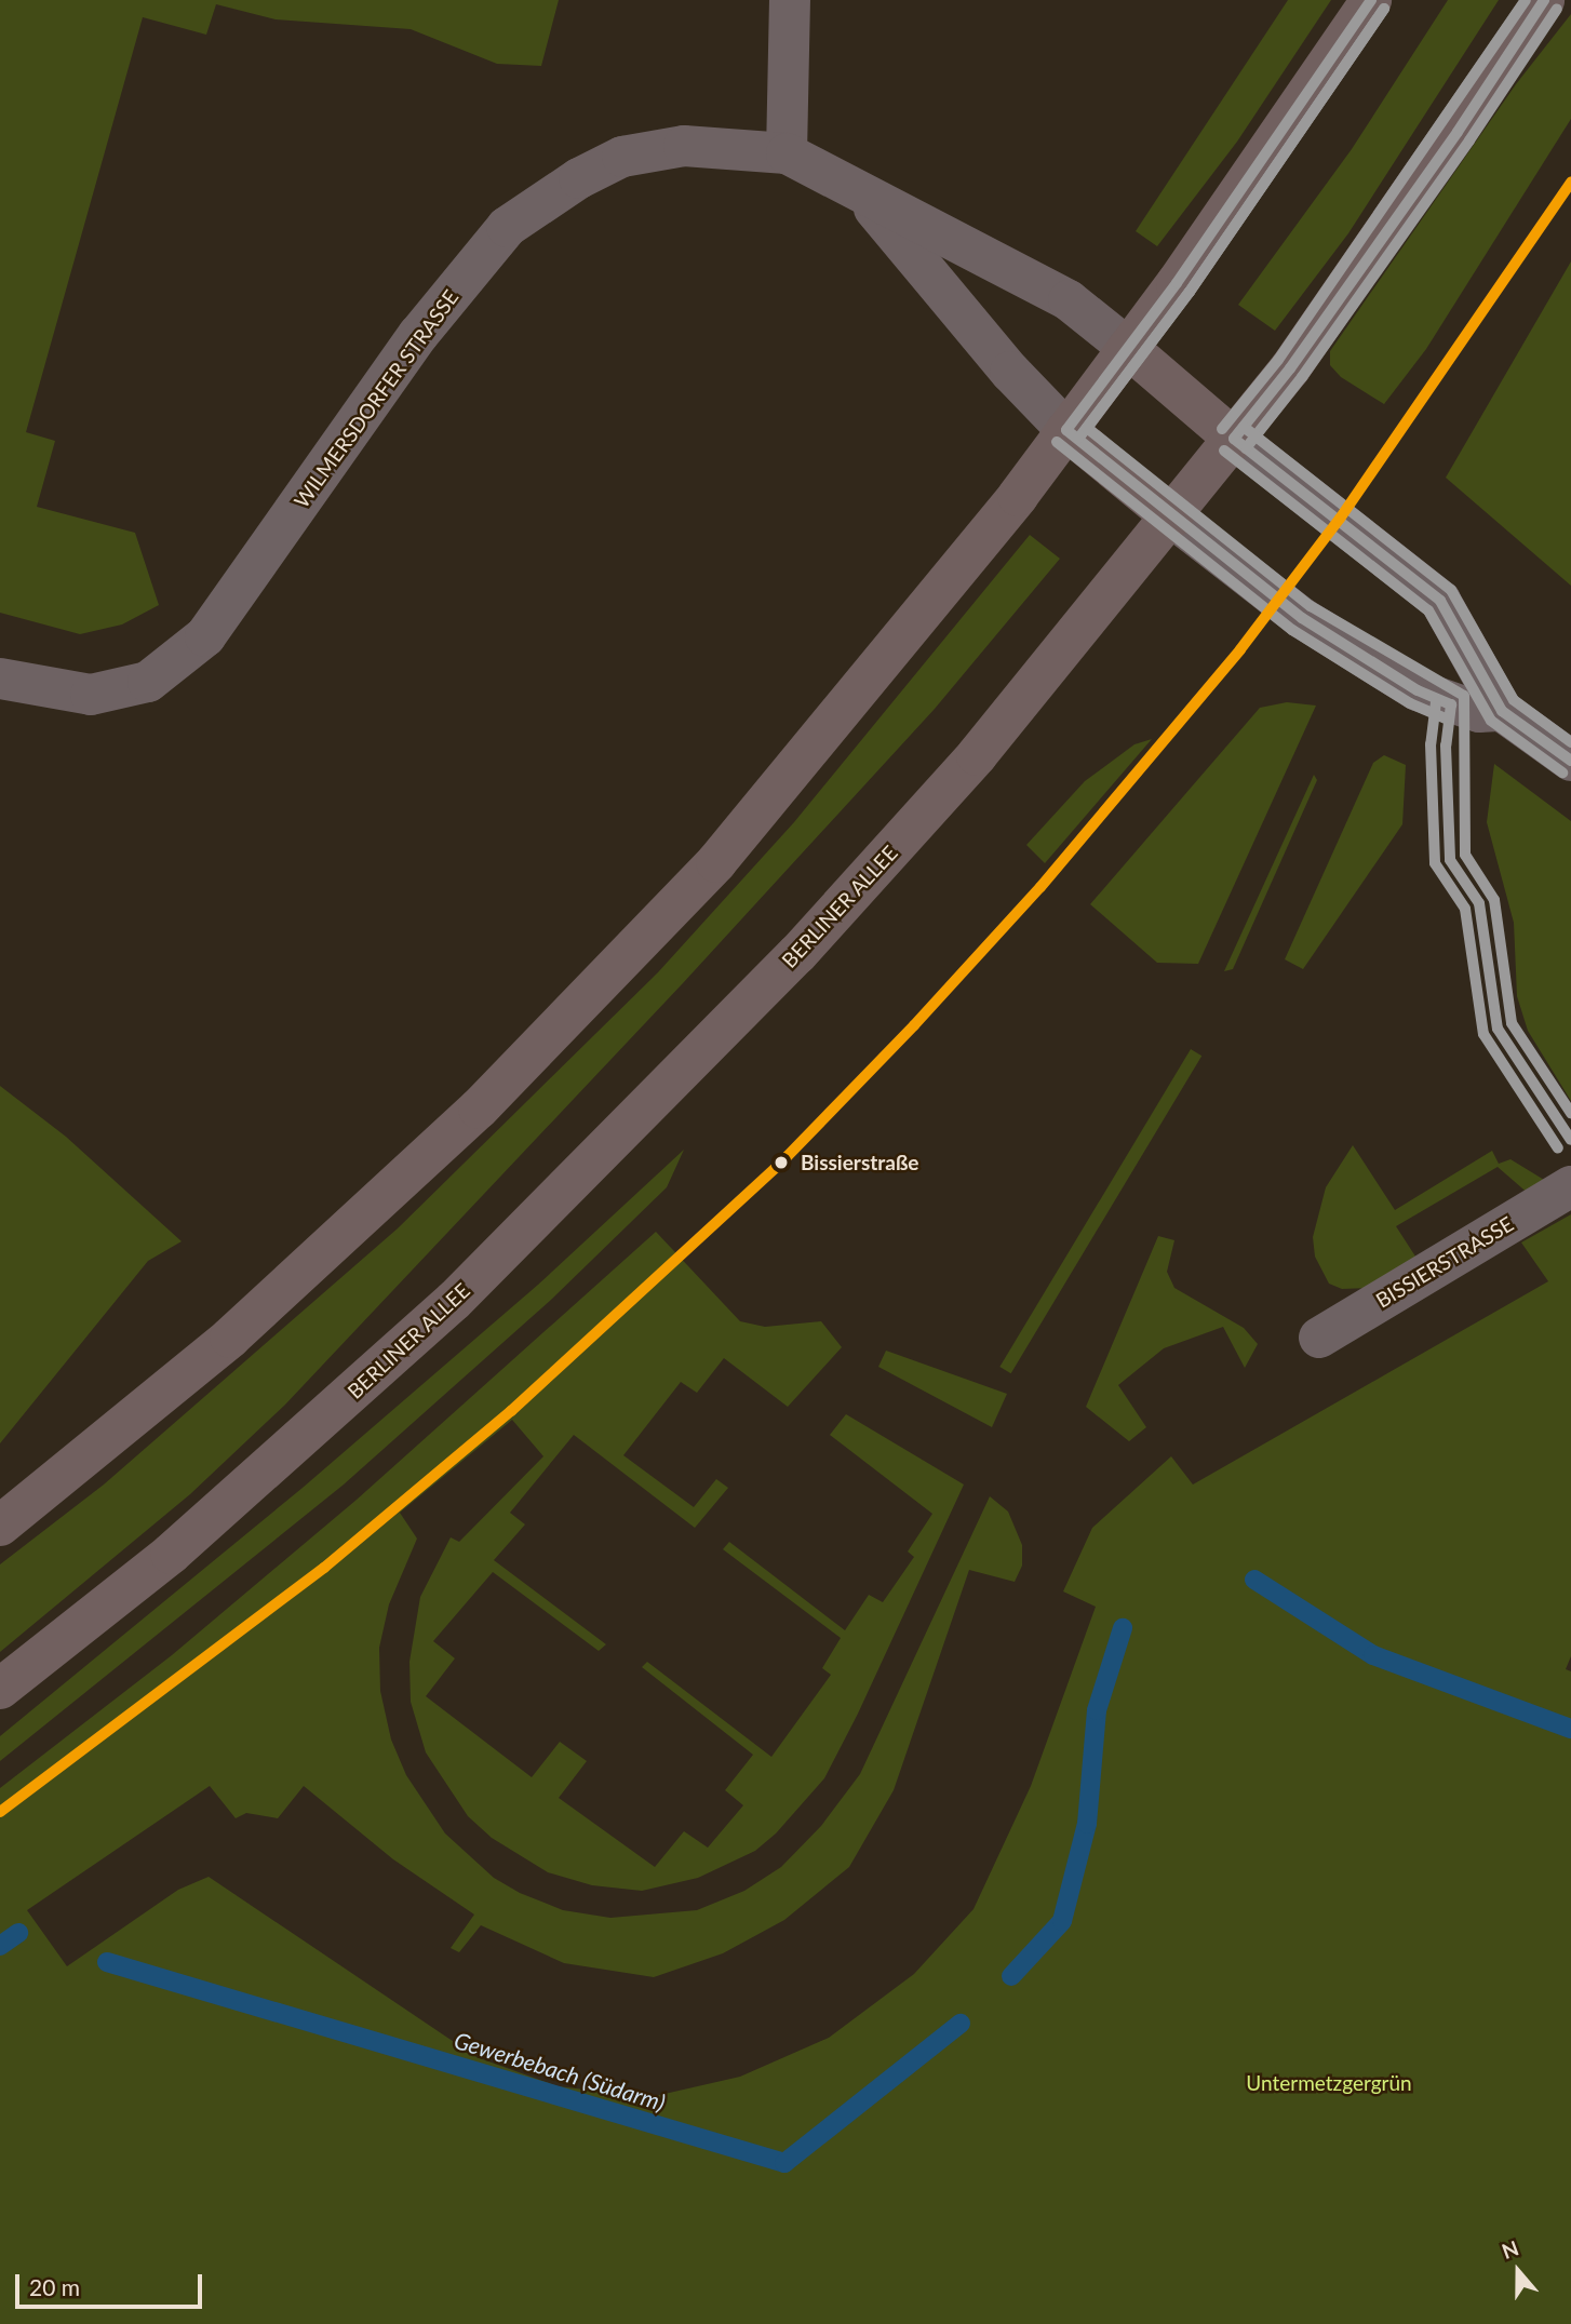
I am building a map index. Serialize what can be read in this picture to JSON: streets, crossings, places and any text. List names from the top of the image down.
{
  "streets": {
    "main road": ["BERLINER ALLEE"],
    "street": ["WILMERSDORFER STRASSE", "BISSIERSTRASSE"]
  },
  "water": ["Gewerbebach (Südarm)"],
  "parks": ["Untermetzgergrün"],
  "places": ["Bissierstraße"],
  "scale_bar": "20 m",
  "north": "top"
}
